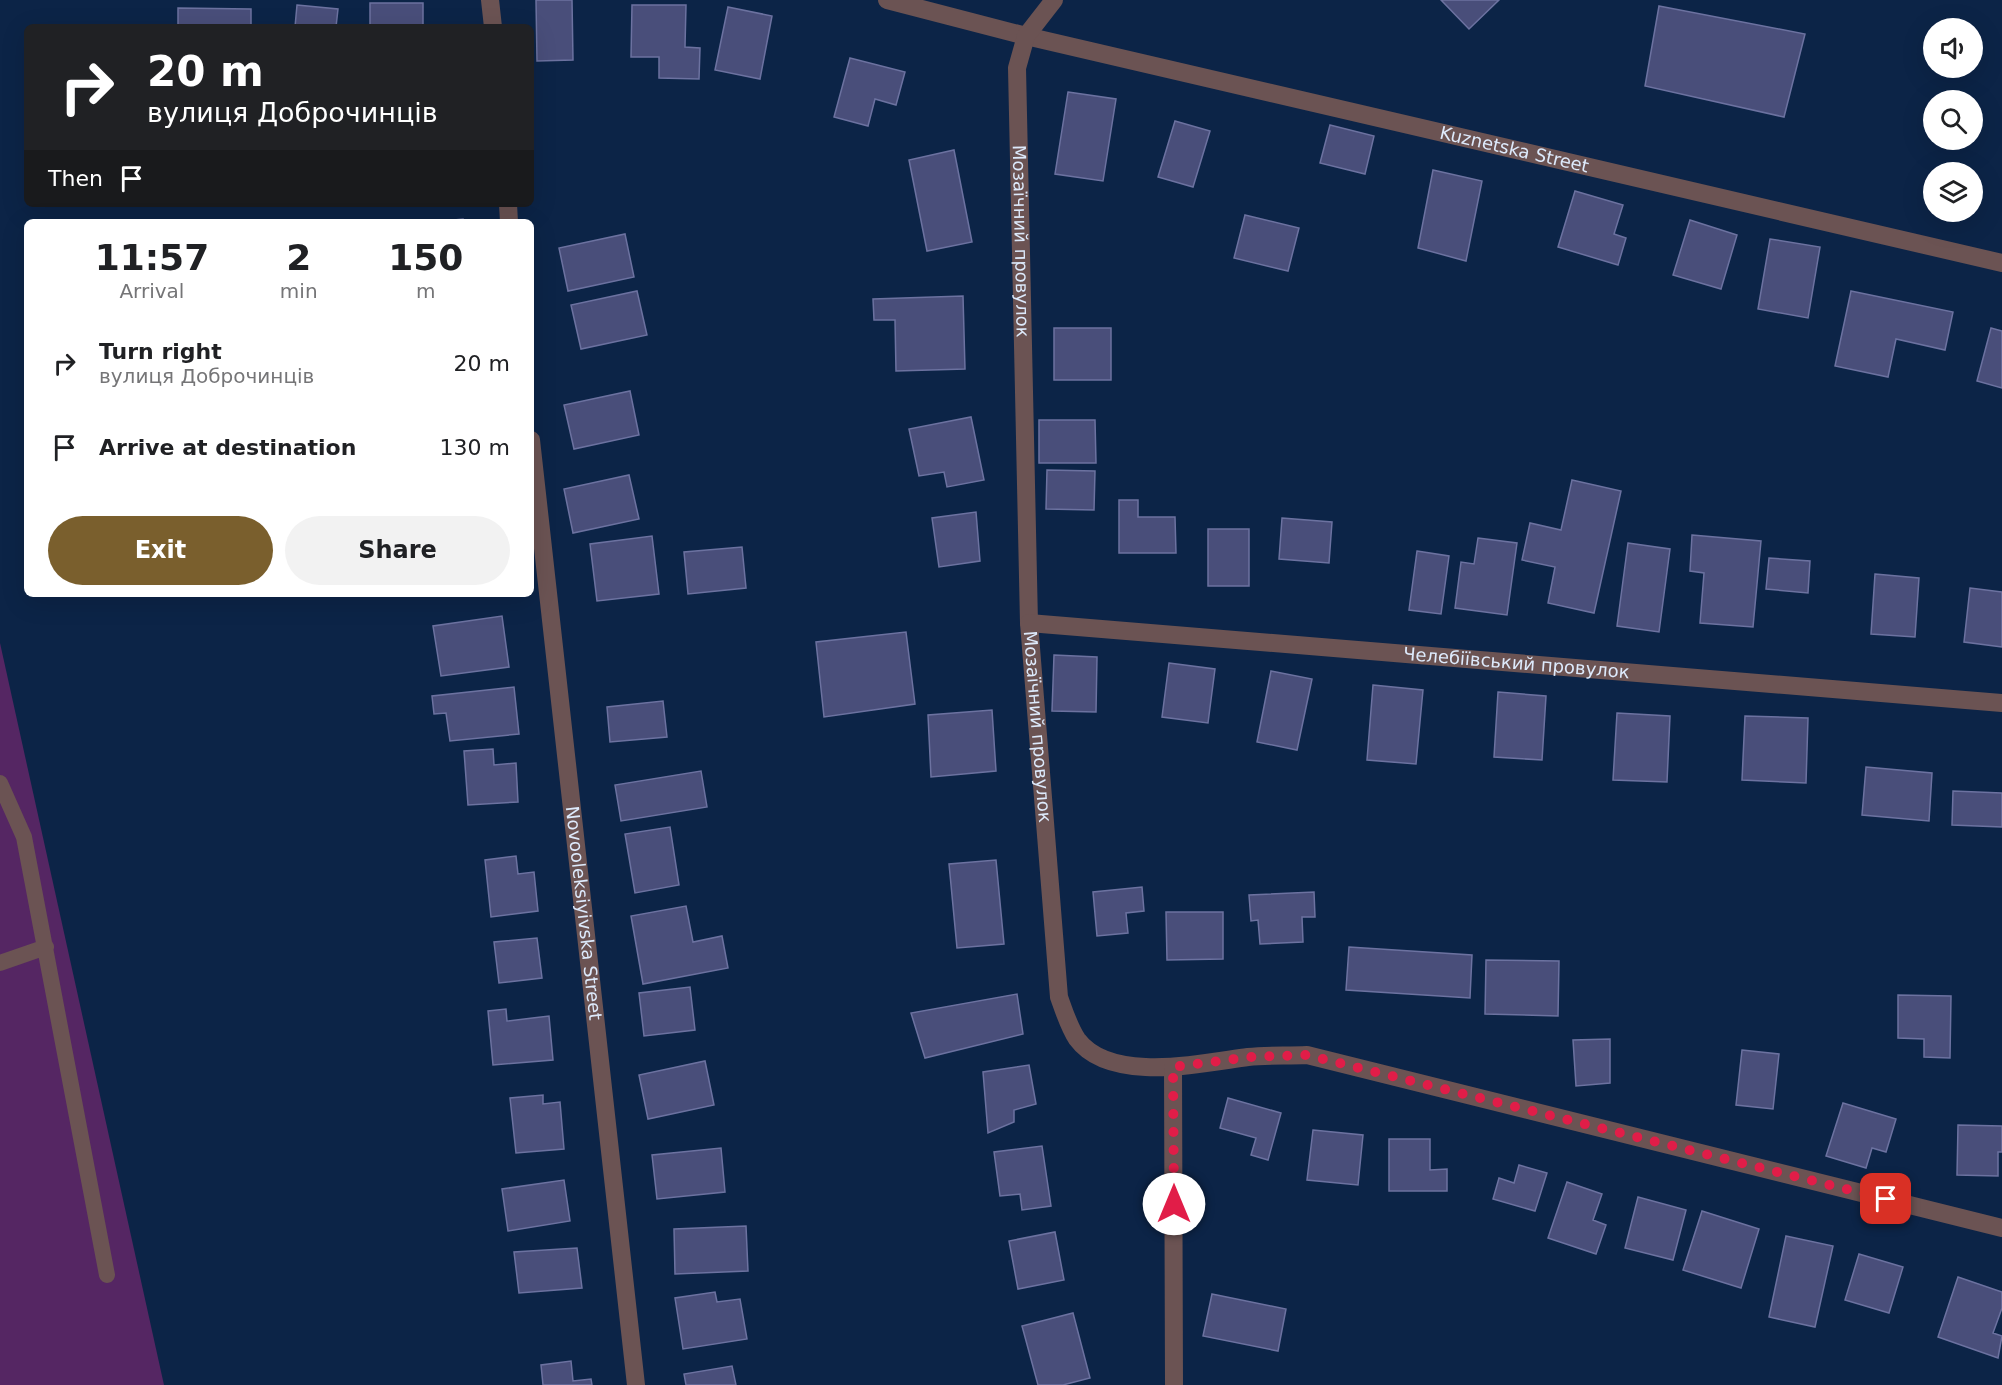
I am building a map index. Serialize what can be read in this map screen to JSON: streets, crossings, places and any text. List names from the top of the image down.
{
  "streets": {
    "street": [
      "Kuznetska Street",
      "Мозаїчний провулок",
      "Челебіївський провулок",
      "Novooleksiyivska Street"
    ]
  },
  "crossings": [
    ["Kuznetska Street", "Мозаїчний провулок"],
    ["Мозаїчний провулок", "Челебіївський провулок"]
  ],
  "page": {
    "turn": ["20 m", "вулиця Доброчинців"],
    "then": "Then",
    "eta": [
      "11:57",
      "Arrival",
      "2",
      "min",
      "150",
      "m"
    ],
    "list": [
      {
        "name": "Turn right",
        "note": "вулиця Доброчинців",
        "value": "20 m"
      },
      {
        "name": "Arrive at destination",
        "value": "130 m"
      }
    ],
    "buttons": ["Exit", "Share"]
  }
}
